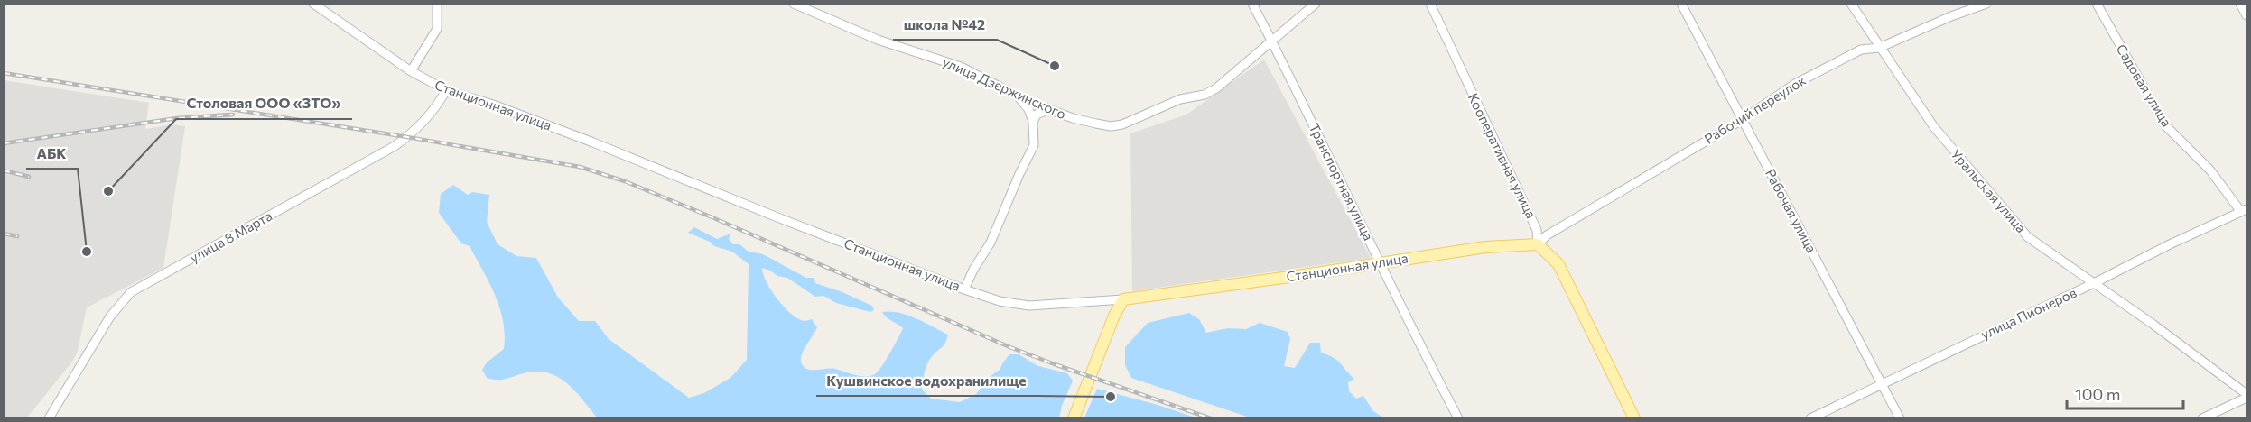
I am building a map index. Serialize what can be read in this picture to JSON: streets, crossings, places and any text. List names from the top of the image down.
{
  "streets": {
    "main road": ["Станционная улица"],
    "street": [
      "Садовая улица",
      "улица Дзержинского",
      "Рабочий переулок",
      "Кооперативная улица",
      "Транспортная улица",
      "Уральская улица",
      "Рабочая улица",
      "улица 8 Марта",
      "улица Пионеров"
    ]
  },
  "crossings": [
    ["Садовая улица", "улица Пионеров"],
    ["улица Дзержинского", "Транспортная улица"],
    ["Станционная улица", "Рабочий переулок"],
    ["Станционная улица", "Кооперативная улица"],
    ["Станционная улица", "Транспортная улица"],
    ["Станционная улица", "улица 8 Марта"],
    ["Рабочий переулок", "Кооперативная улица"],
    ["Рабочий переулок", "Уральская улица"],
    ["Рабочий переулок", "Рабочая улица"],
    ["Уральская улица", "улица Пионеров"],
    ["Рабочая улица", "улица Пионеров"]
  ],
  "places": [
    "школа №42",
    "Столовая ООО «ЗТО»",
    "АБК",
    "Кушвинское водохранилище"
  ],
  "scale_bar": "100 m"
}
